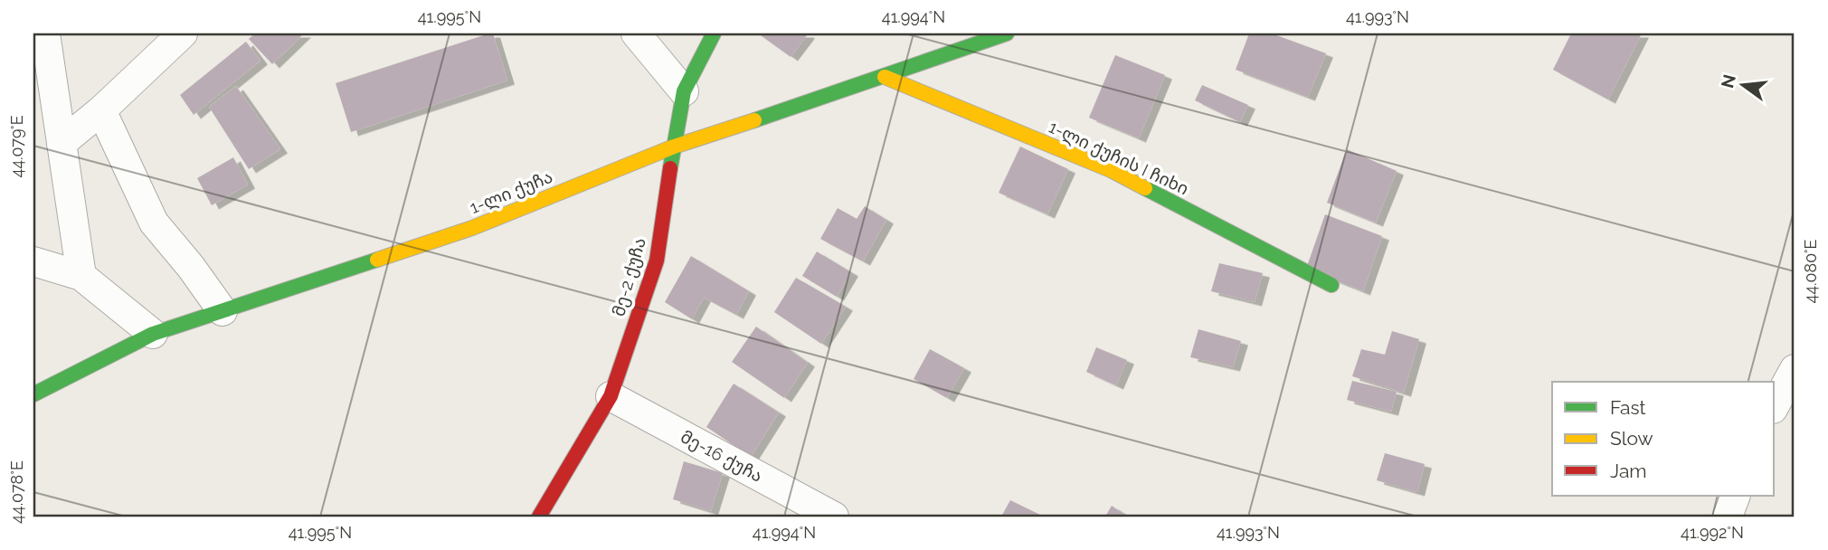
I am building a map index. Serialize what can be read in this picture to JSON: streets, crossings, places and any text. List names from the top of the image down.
{
  "streets": {
    "main road": ["1-ლი ქუჩის I ჩიხი", "1-ლი ქუჩა", "მე-2 ქუჩა"],
    "street": ["მე-16 ქუჩა"]
  },
  "crossings": [
    ["1-ლი ქუჩის I ჩიხი", "1-ლი ქუჩა"],
    ["1-ლი ქუჩა", "მე-2 ქუჩა"],
    ["მე-2 ქუჩა", "მე-16 ქუჩა"]
  ],
  "legend": ["Fast", "Slow", "Jam"],
  "north": "left",
  "coordinates": [
    "41.995°N",
    "41.994°N",
    "41.993°N",
    "44.079°E",
    "44.080°E",
    "44.078°E",
    "41.992°N"
  ]
}
